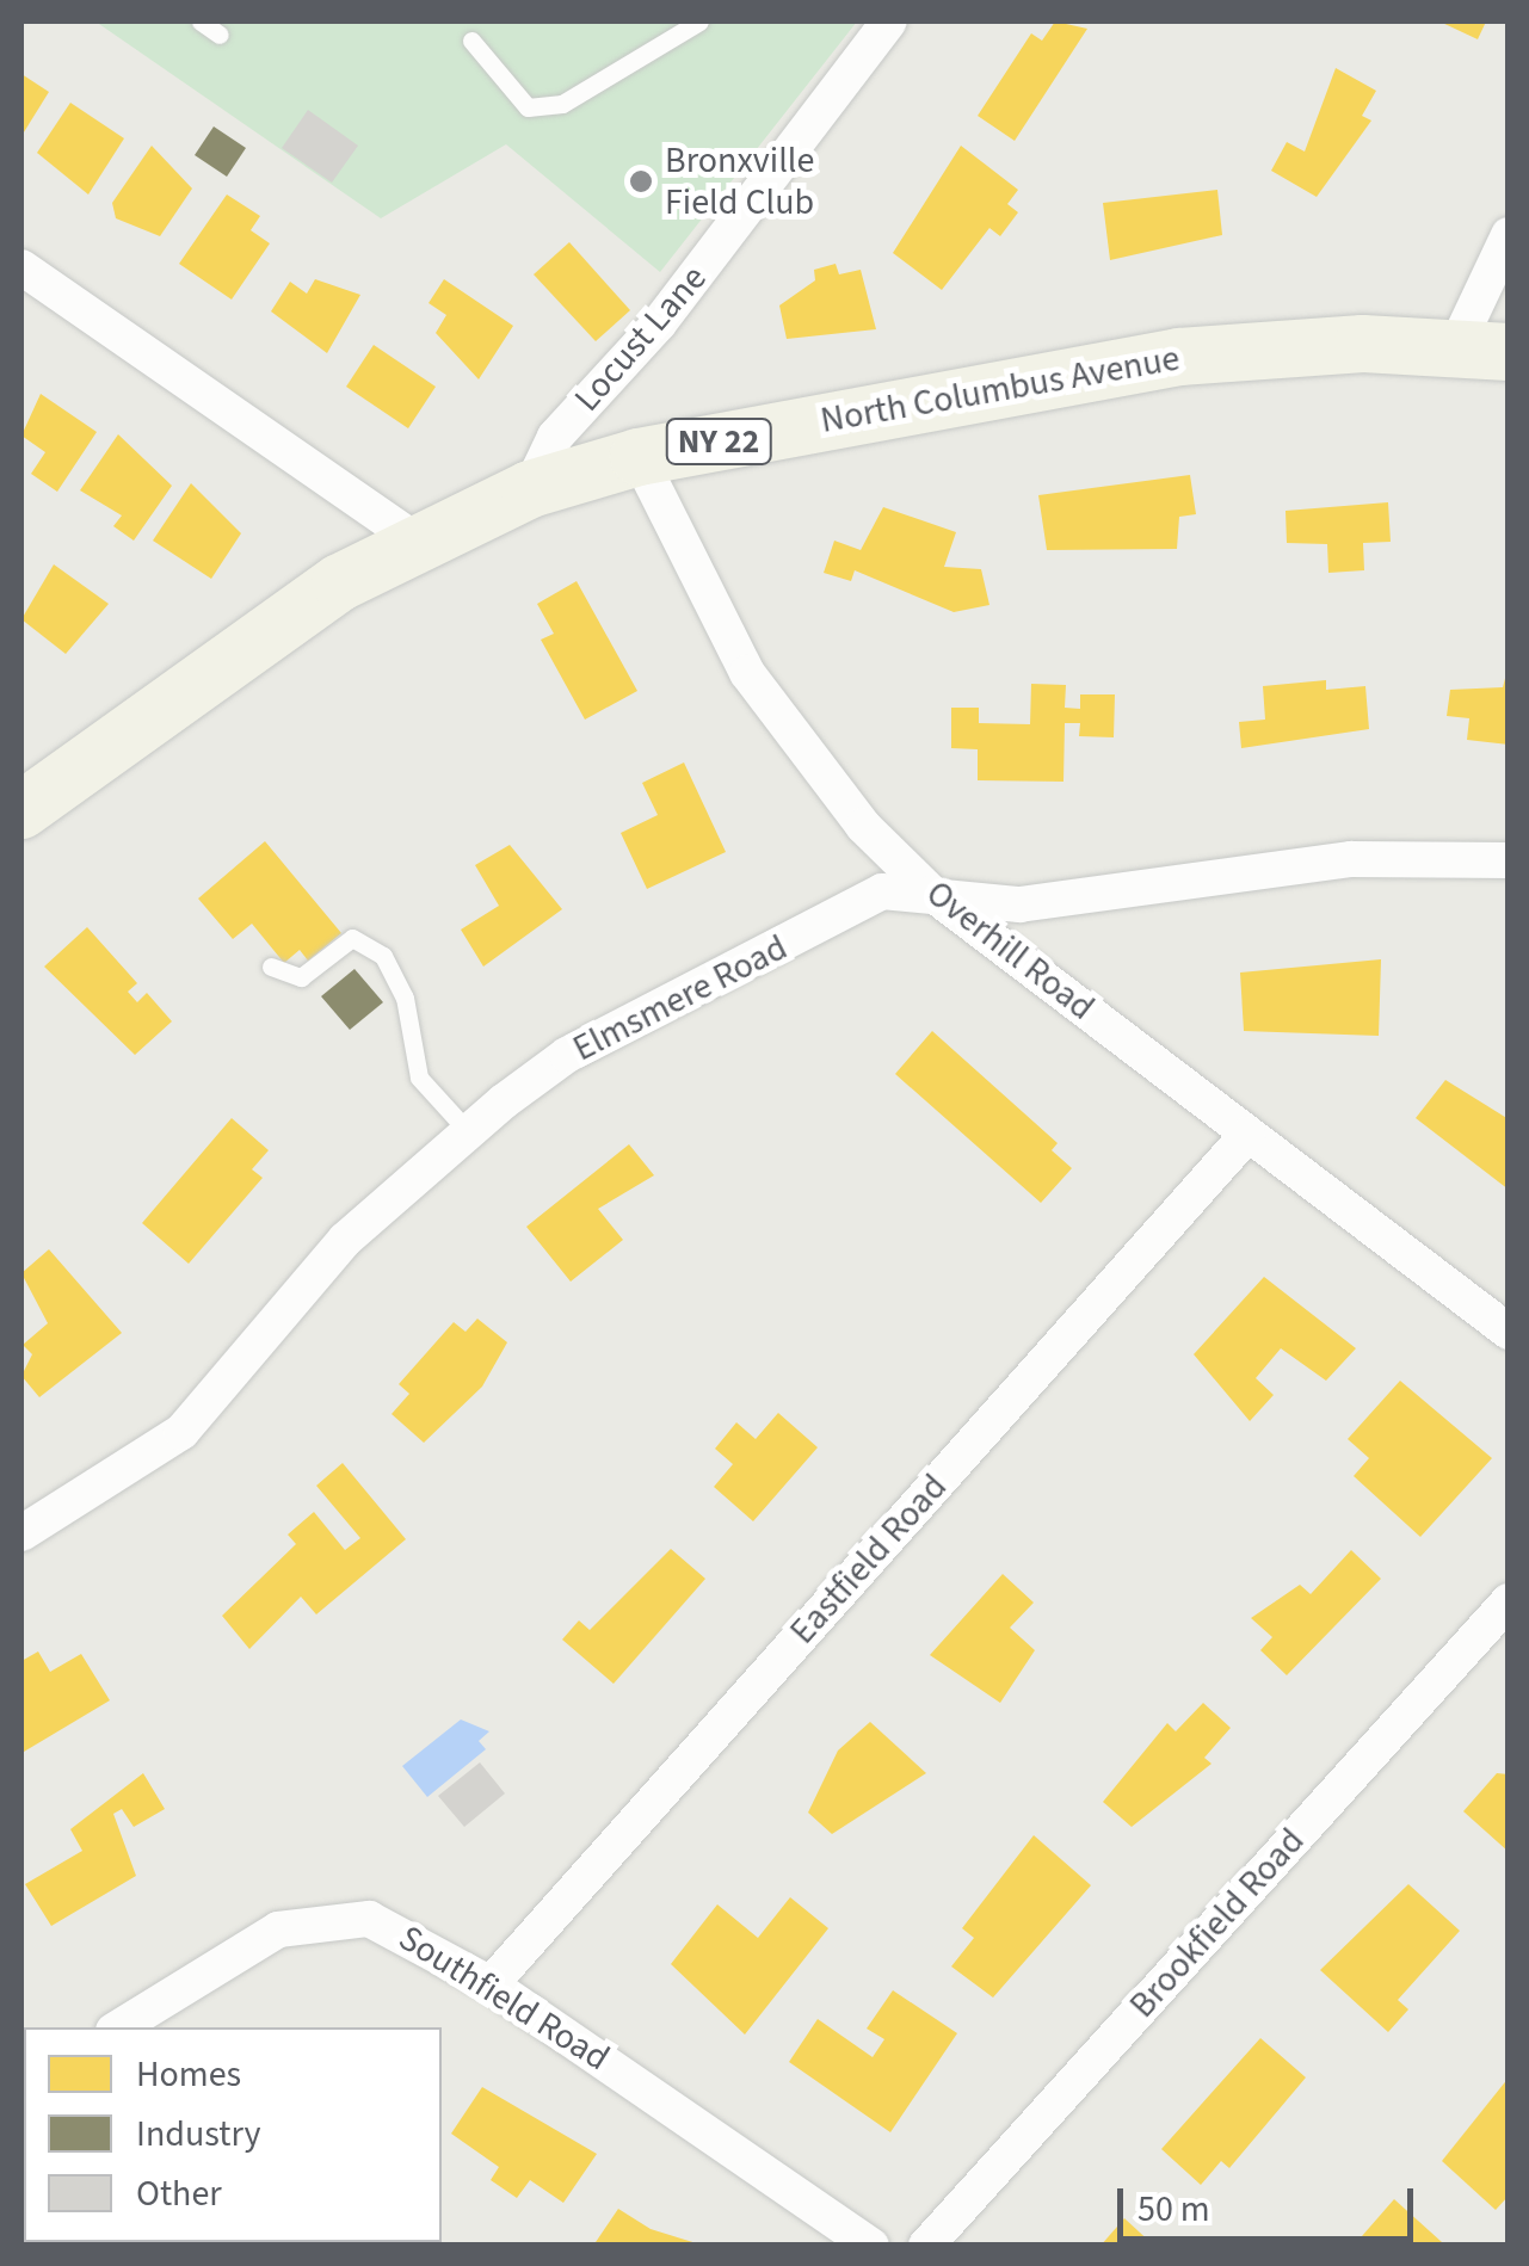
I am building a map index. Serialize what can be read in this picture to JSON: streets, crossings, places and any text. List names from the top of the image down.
{
  "streets": {
    "main road": ["North Columbus Avenue", "NY 22"],
    "street": [
      "Locust Lane",
      "Overhill Road",
      "Elmsmere Road",
      "Eastfield Road",
      "Brookfield Road",
      "Southfield Road"
    ]
  },
  "crossings": [
    ["Locust Lane", "North Columbus Avenue"],
    ["North Columbus Avenue", "Overhill Road"],
    ["Overhill Road", "Elmsmere Road"],
    ["Overhill Road", "Eastfield Road"],
    ["Eastfield Road", "Southfield Road"]
  ],
  "places": ["Bronxville Field Club"],
  "legend": ["Homes", "Industry", "Other"],
  "scale_bar": "50 m"
}
